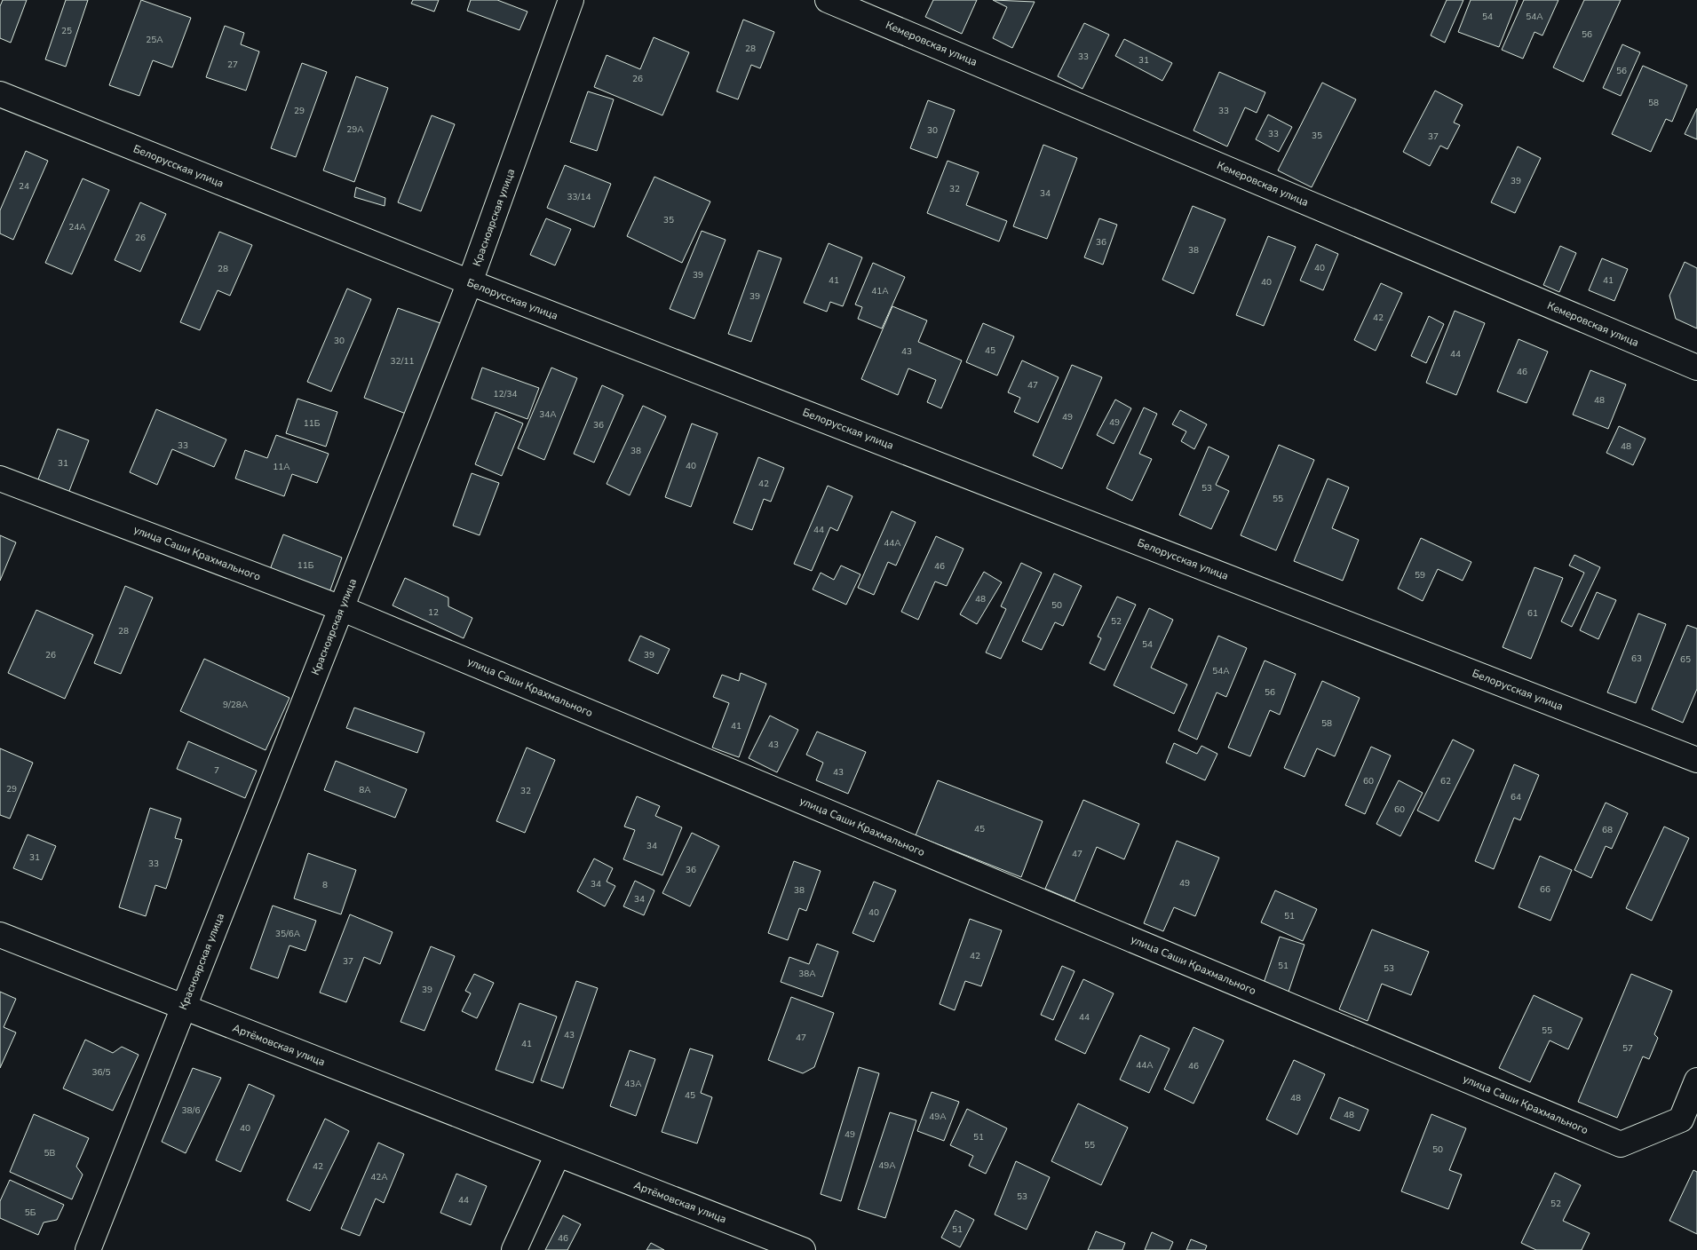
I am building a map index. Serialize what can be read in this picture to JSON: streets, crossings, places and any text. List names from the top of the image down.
{
  "streets": {
    "street": [
      "Кемеровская улица",
      "Белорусская улица",
      "Красноярская улица",
      "улица Саши Крахмального",
      "Артёмовская улица"
    ]
  },
  "crossings": [
    ["Белорусская улица", "Красноярская улица"],
    ["Красноярская улица", "улица Саши Крахмального"],
    ["Красноярская улица", "Артёмовская улица"]
  ],
  "house_numbers": [
    "54",
    "54А",
    "25",
    "56",
    "25А",
    "28",
    "33",
    "31",
    "27",
    "56",
    "26",
    "58",
    "29",
    "33",
    "29А",
    "30",
    "33",
    "35",
    "37",
    "39",
    "24",
    "32",
    "34",
    "33/14",
    "35",
    "24А",
    "26",
    "36",
    "38",
    "40",
    "28",
    "39",
    "41",
    "41",
    "40",
    "41А",
    "39",
    "42",
    "30",
    "45",
    "43",
    "44",
    "32/11",
    "46",
    "47",
    "12/34",
    "48",
    "34А",
    "49",
    "49",
    "11Б",
    "36",
    "33",
    "48",
    "38",
    "31",
    "40",
    "11А",
    "42",
    "53",
    "55",
    "44",
    "44А",
    "11Б",
    "46",
    "59",
    "48",
    "50",
    "12",
    "61",
    "52",
    "28",
    "54",
    "26",
    "39",
    "63",
    "65",
    "54А",
    "56",
    "9/28А",
    "58",
    "41",
    "43",
    "7",
    "43",
    "60",
    "62",
    "29",
    "8А",
    "32",
    "64",
    "60",
    "45",
    "68",
    "34",
    "47",
    "31",
    "33",
    "36",
    "49",
    "34",
    "8",
    "66",
    "38",
    "34",
    "40",
    "51",
    "35/6А",
    "42",
    "37",
    "51",
    "53",
    "38А",
    "39",
    "44",
    "55",
    "43",
    "47",
    "41",
    "57",
    "44А",
    "46",
    "36/5",
    "43А",
    "45",
    "48",
    "38/6",
    "48",
    "49А",
    "40",
    "49",
    "51",
    "55",
    "50",
    "5В",
    "49А",
    "42",
    "42А",
    "53",
    "44",
    "52",
    "5Б",
    "51",
    "46"
  ]
}
